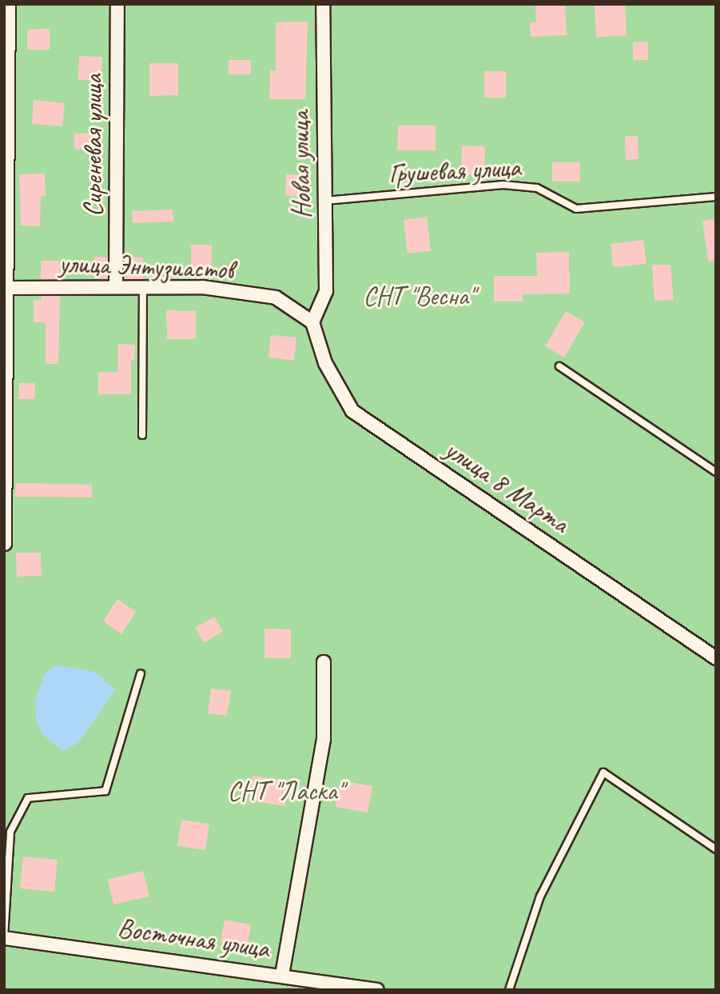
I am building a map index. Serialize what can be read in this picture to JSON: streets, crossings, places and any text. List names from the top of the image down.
{
  "streets": {
    "street": [
      "Сиреневая улица",
      "Новая улица",
      "улица Энтузиастов",
      "улица 8 Марта",
      "Восточная улица"
    ],
    "lane": ["Грушевая улица"]
  },
  "crossings": [
    ["Сиреневая улица", "улица Энтузиастов"],
    ["Новая улица", "Грушевая улица"],
    ["Новая улица", "улица Энтузиастов"],
    ["Новая улица", "улица 8 Марта"],
    ["улица Энтузиастов", "улица 8 Марта"]
  ],
  "parks": ["СНТ \"Весна\"", "СНТ \"Ласка\""]
}
